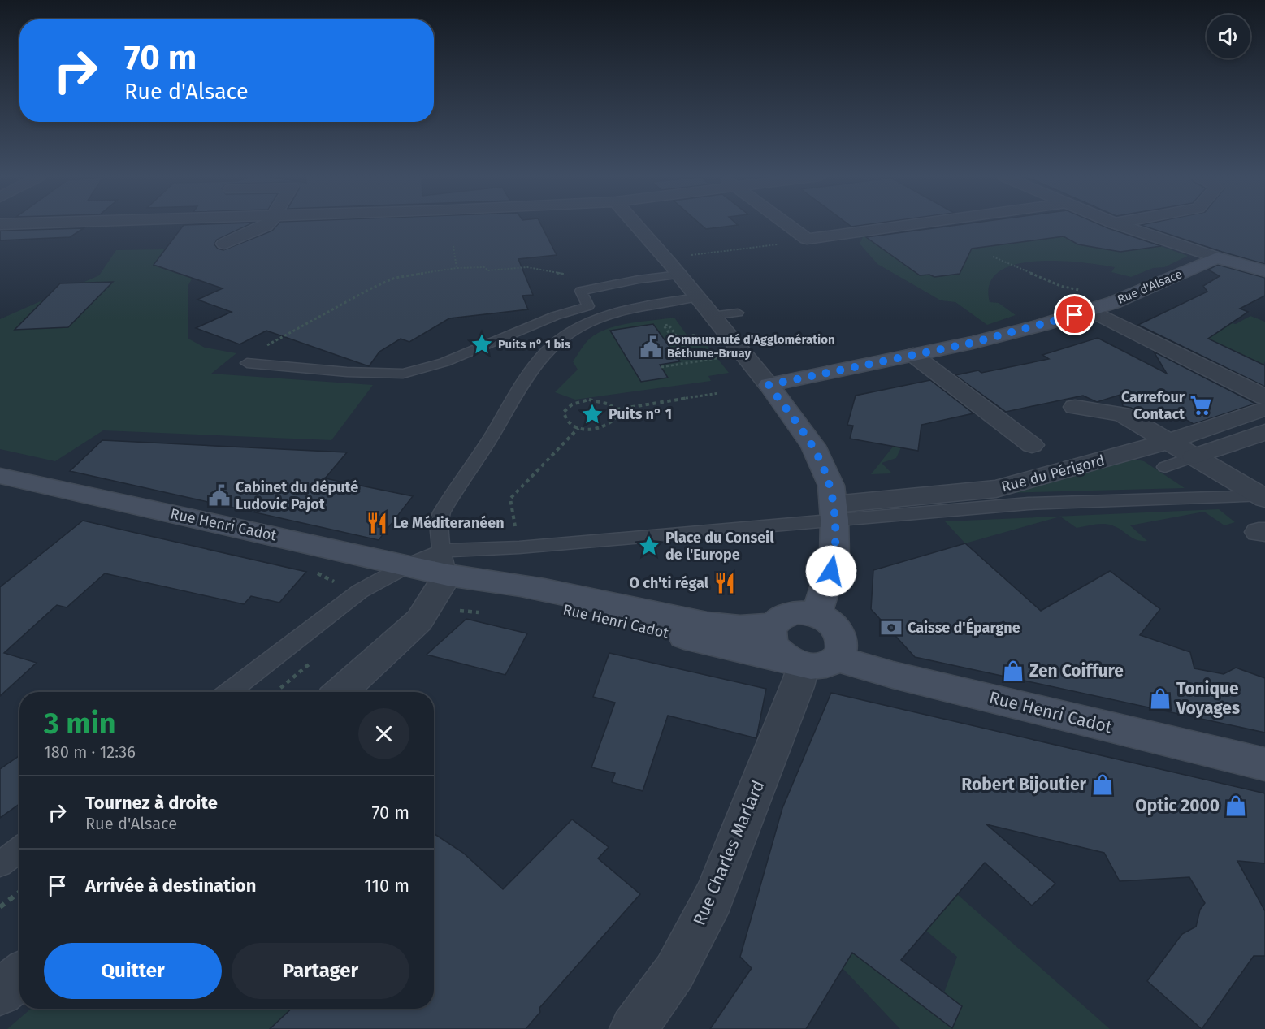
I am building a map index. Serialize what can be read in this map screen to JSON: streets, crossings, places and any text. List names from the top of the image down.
{
  "streets": {
    "main road": ["Rue d'Alsace", "Rue Henri Cadot"],
    "street": ["Rue du Périgord", "Rue Charles Marlard"]
  },
  "crossings": [
    ["Rue d'Alsace", "Rue du Périgord"],
    ["Rue Henri Cadot", "Rue Charles Marlard"]
  ],
  "places": {
    "place": ["Puits n° 1 bis", "Puits n° 1", "Place du Conseil de l'Europe"],
    "public building": ["Communauté d'Agglomération Béthune-Bruay", "Cabinet du député Ludovic Pajot"],
    "supermarket": ["Carrefour Contact"],
    "restaurant": ["Le Méditeranéen", "O ch'ti régal"],
    "bank": ["Caisse d'Épargne"],
    "shop": [
      "Zen Coiffure",
      "Tonique Voyages",
      "Robert Bijoutier",
      "Optic 2000"
    ]
  },
  "page": {
    "turn": ["70 m", "Rue d'Alsace"],
    "heading": ["3 min", "180 m · 12:36"],
    "list": [
      {
        "name": "Tournez à droite",
        "note": "Rue d'Alsace",
        "value": "70 m"
      },
      {
        "name": "Arrivée à destination",
        "value": "110 m"
      }
    ],
    "buttons": ["Quitter", "Partager"]
  }
}
